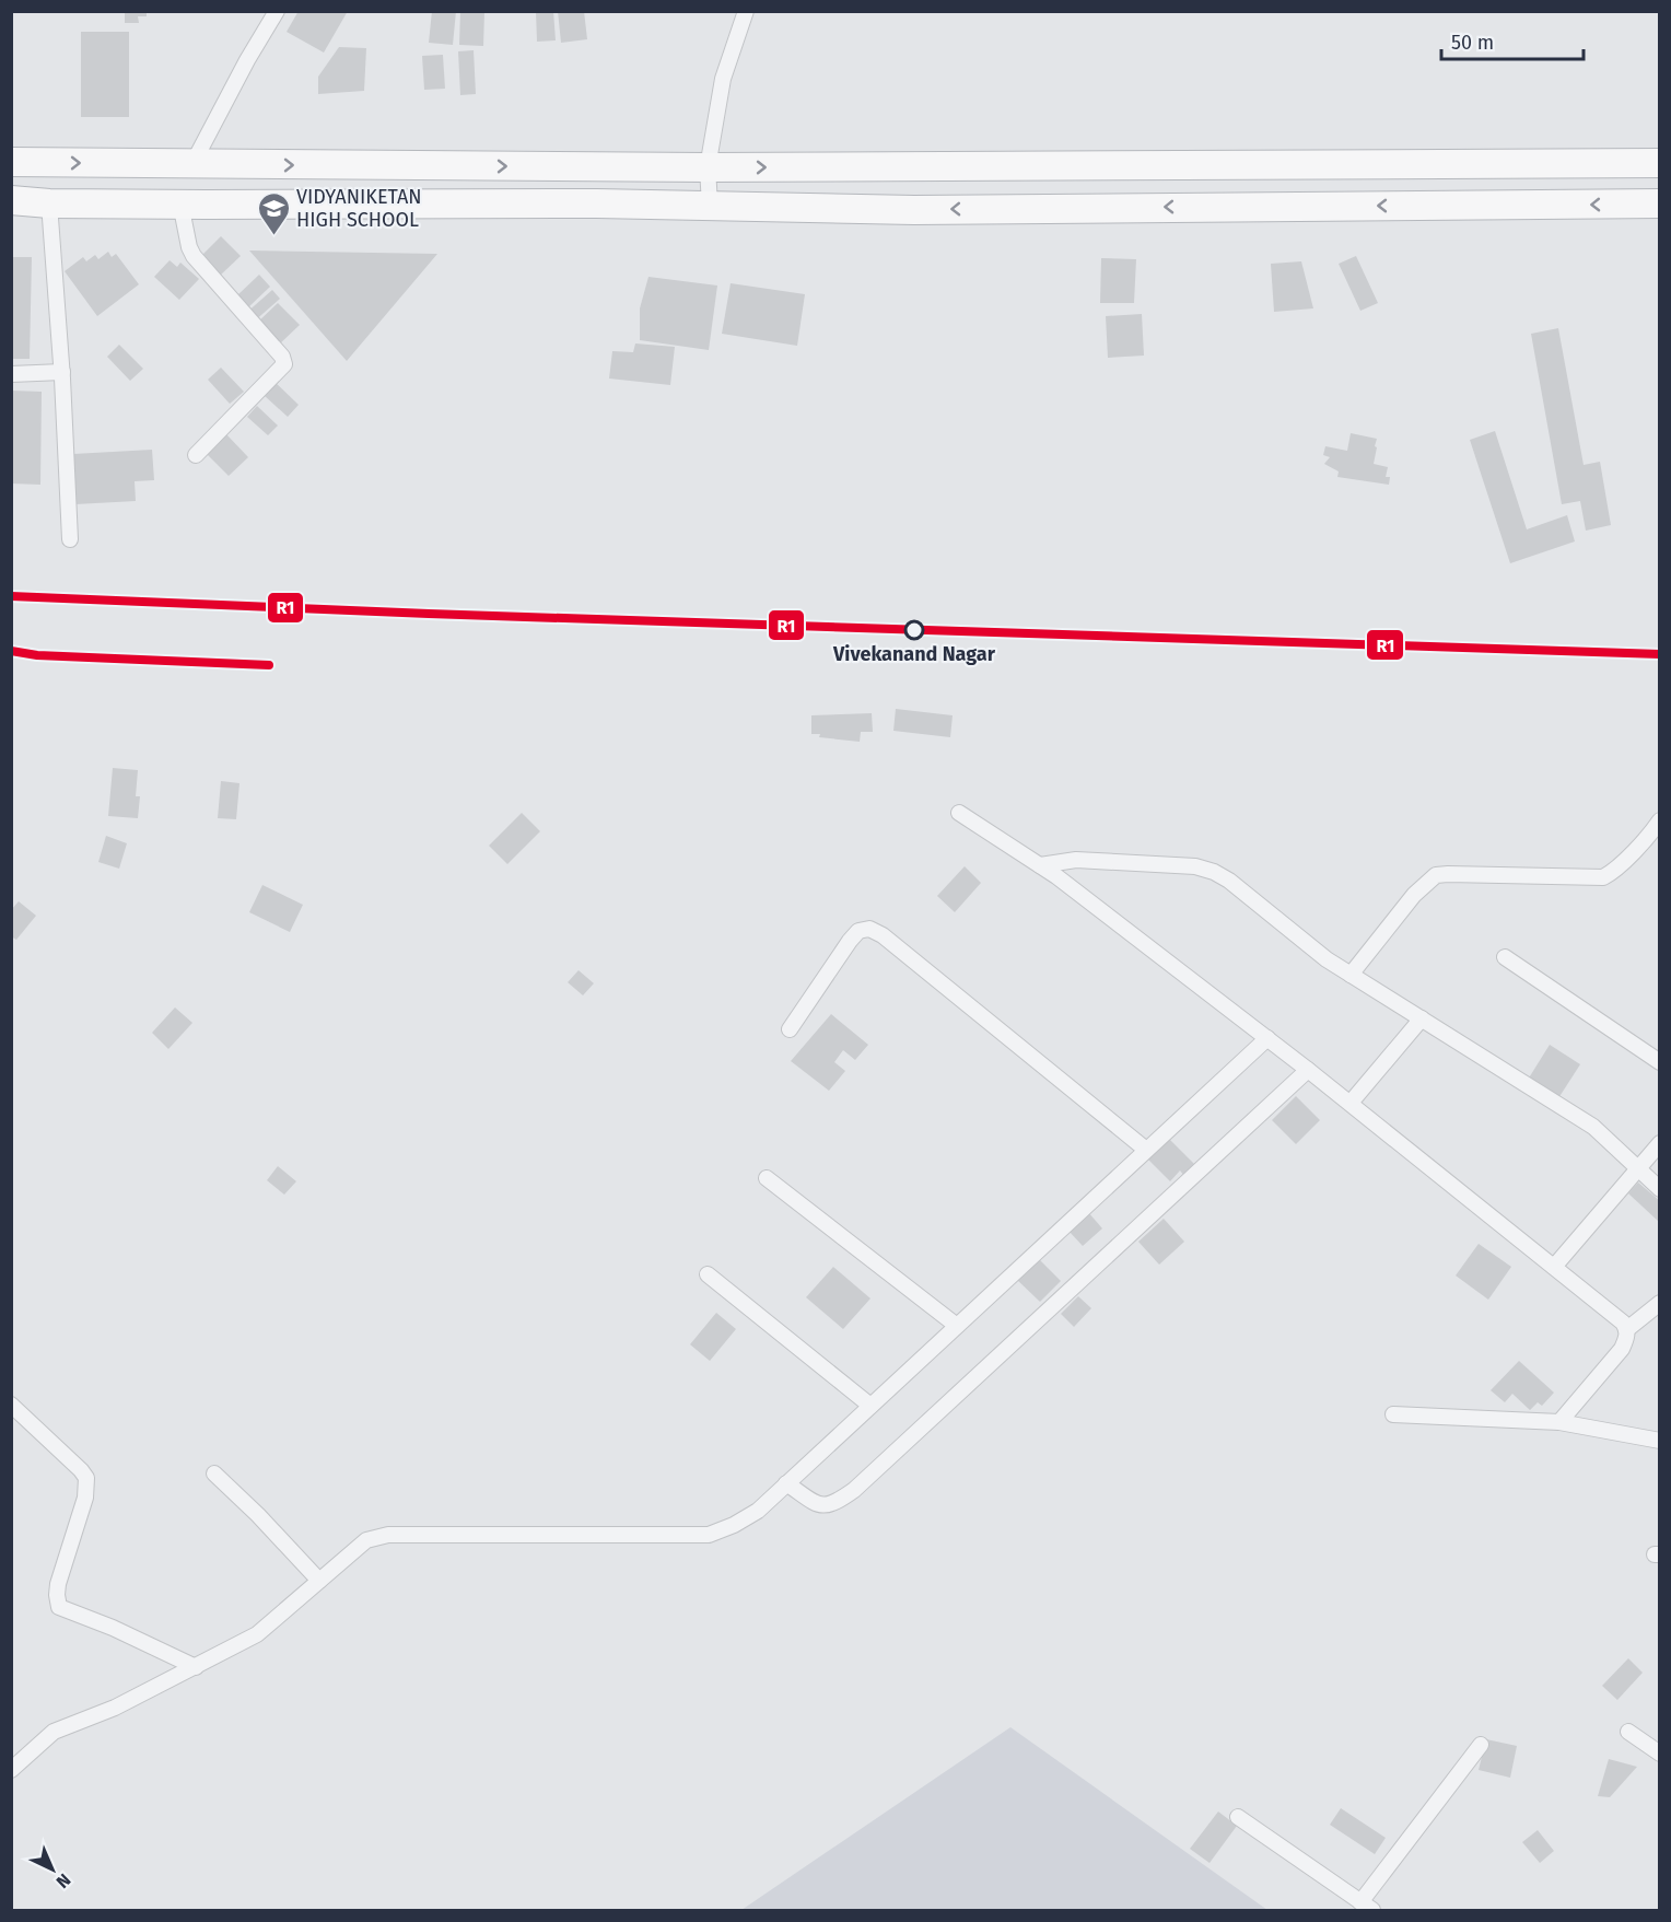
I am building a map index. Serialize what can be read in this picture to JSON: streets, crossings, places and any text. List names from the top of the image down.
{
  "places": {
    "school or university": ["VIDYANIKETAN HIGH SCHOOL"],
    "other": ["Vivekanand Nagar"]
  },
  "lines": ["transit line R1"],
  "scale_bar": "50 m",
  "north": "bottom right"
}
